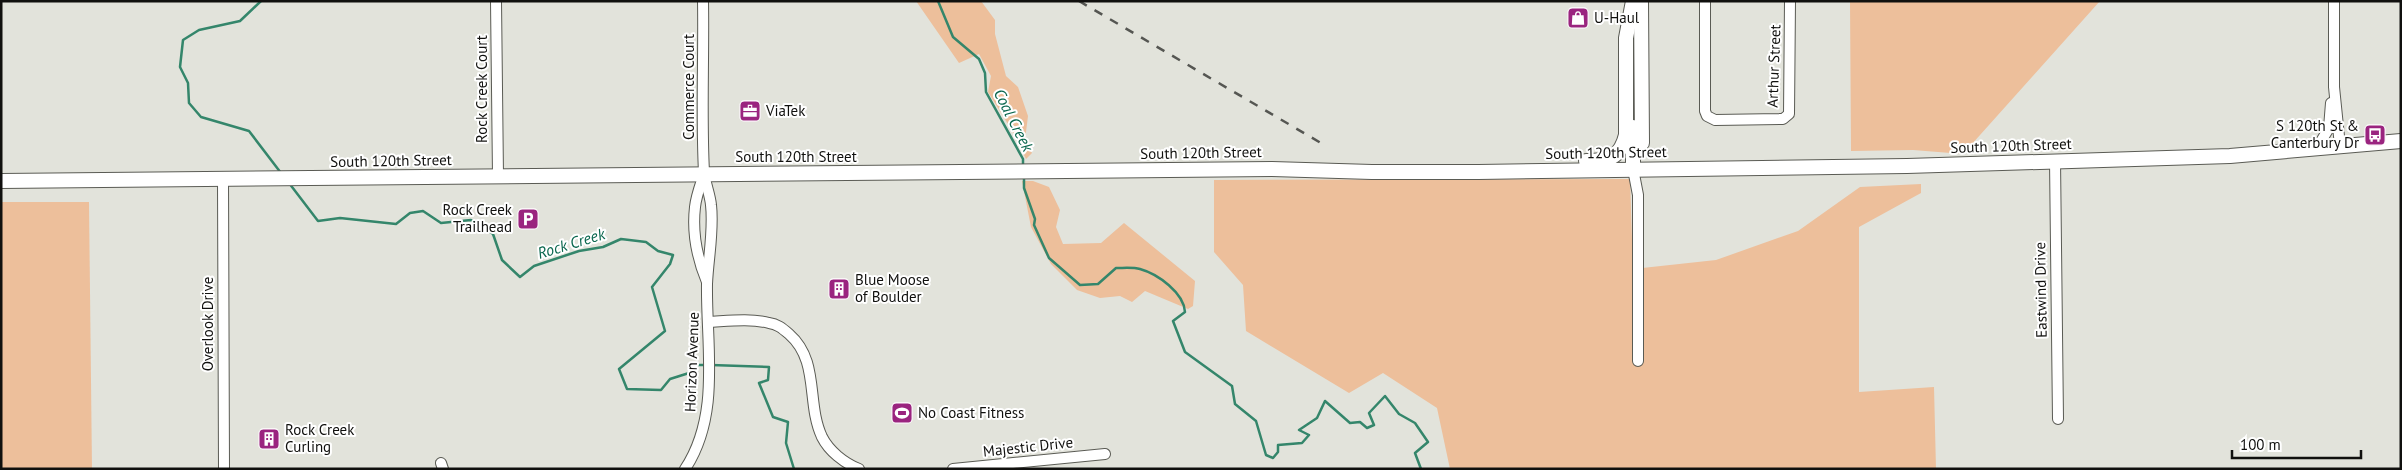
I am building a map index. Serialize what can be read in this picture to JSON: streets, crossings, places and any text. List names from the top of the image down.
{
  "streets": {
    "main road": ["South 120th Street"],
    "street": [
      "Arthur Street",
      "Commerce Court",
      "Rock Creek Court",
      "Eastwind Drive",
      "Overlook Drive",
      "Horizon Avenue",
      "Majestic Drive"
    ]
  },
  "crossings": [
    ["Commerce Court", "South 120th Street"],
    ["Commerce Court", "Horizon Avenue"],
    ["Rock Creek Court", "South 120th Street"],
    ["South 120th Street", "Eastwind Drive"],
    ["South 120th Street", "Overlook Drive"],
    ["South 120th Street", "Horizon Avenue"]
  ],
  "water": ["Coal Creek", "Rock Creek"],
  "places": {
    "shop": ["U-Haul"],
    "office": ["ViaTek"],
    "bus stop": ["S 120th St & Canterbury Dr"],
    "parking": ["Rock Creek Trailhead"],
    "building": ["Blue Moose of Boulder", "Rock Creek Curling"],
    "sports": ["No Coast Fitness"]
  },
  "scale_bar": "100 m"
}
